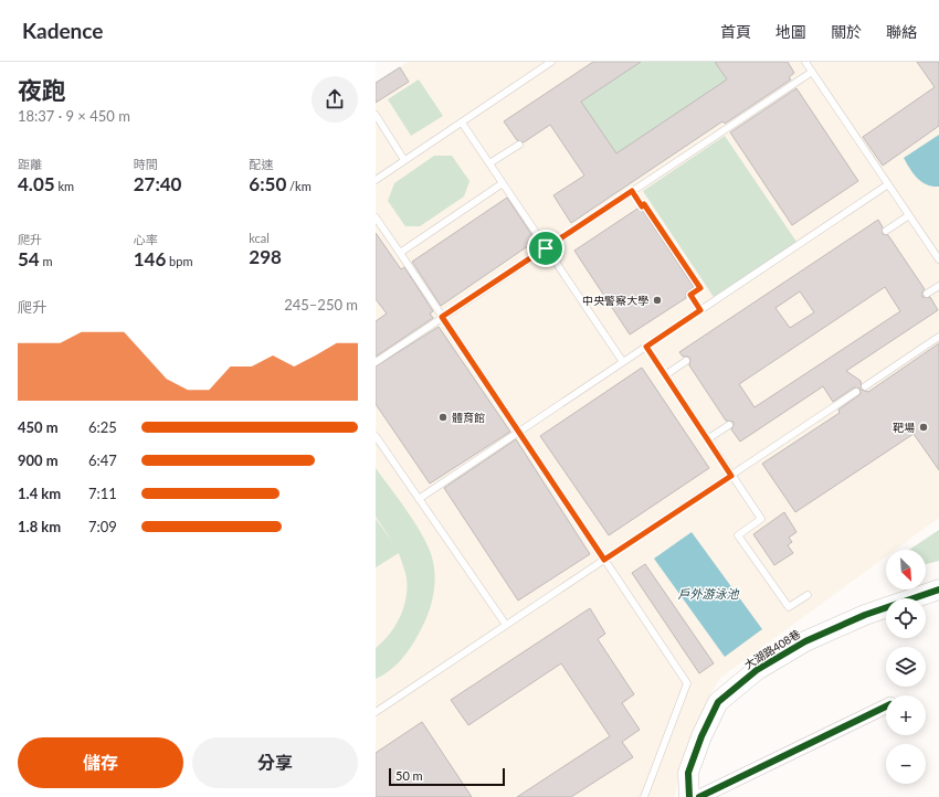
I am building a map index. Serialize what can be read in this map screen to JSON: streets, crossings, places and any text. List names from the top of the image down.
{
  "streets": {
    "street": ["大湖路408巷"]
  },
  "water": ["戶外游泳池"],
  "places": ["中央警察大學", "體育館", "靶場"],
  "scale_bar": "50 m",
  "north": "bottom right",
  "page": {
    "header": "Kadence",
    "nav": [
      "首頁",
      "地圖",
      "關於",
      "聯絡"
    ],
    "heading": ["夜跑", "18:37 · 9 × 450 m"],
    "stats": [
      ["距離", "4.05 km"],
      ["時間", "27:40"],
      ["配速", "6:50 /km"],
      ["爬升", "54 m"],
      ["心率", "146 bpm"],
      ["kcal", "298"]
    ],
    "chart": ["爬升", "245–250 m"],
    "list": [
      {
        "name": "450 m",
        "note": "6:25"
      },
      {
        "name": "900 m",
        "note": "6:47"
      },
      {
        "name": "1.4 km",
        "note": "7:11"
      },
      {
        "name": "1.8 km",
        "note": "7:09"
      }
    ],
    "map_buttons": ["+", "−"],
    "buttons": ["儲存", "分享"],
    "scale": "50 m"
  }
}
